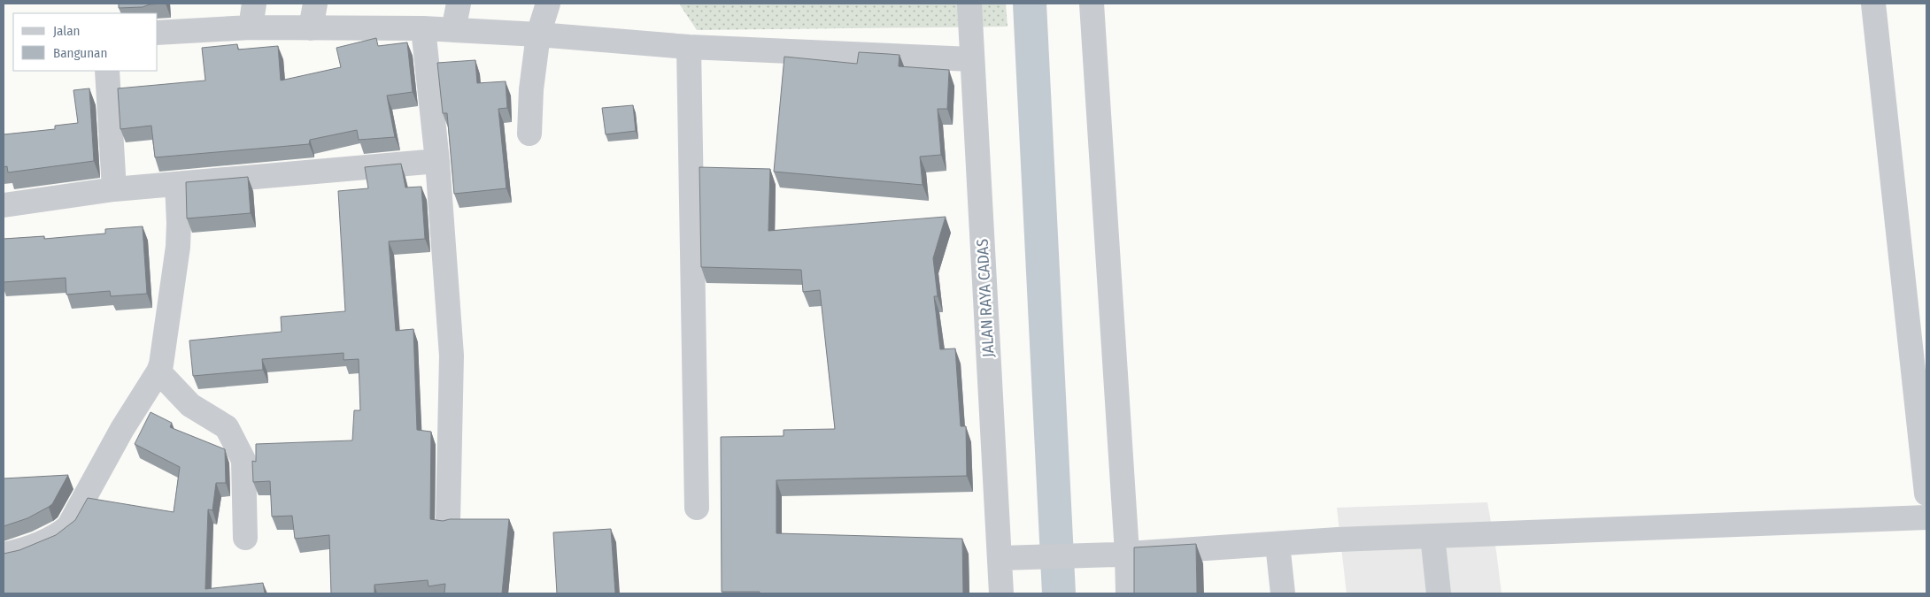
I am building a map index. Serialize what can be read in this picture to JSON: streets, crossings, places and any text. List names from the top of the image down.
{
  "streets": {
    "street": ["JALAN RAYA CADAS"]
  },
  "legend": ["Jalan", "Bangunan"]
}
